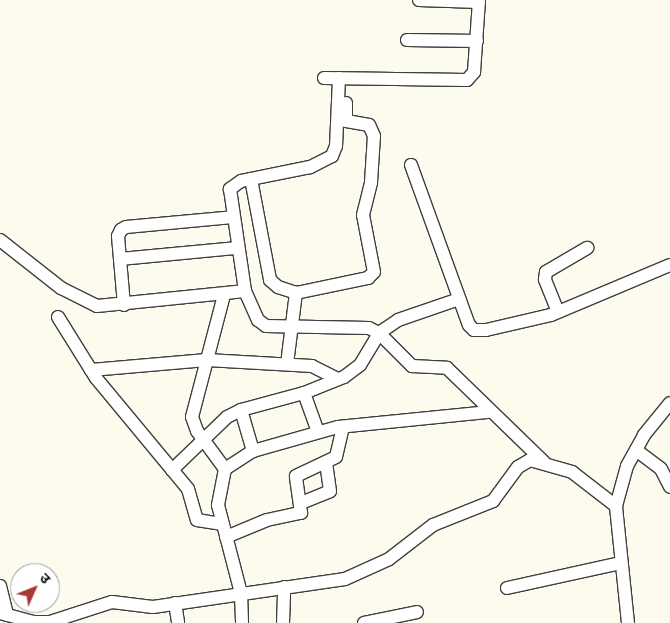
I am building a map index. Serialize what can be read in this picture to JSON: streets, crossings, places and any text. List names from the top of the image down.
{
  "north": "top right"
}
